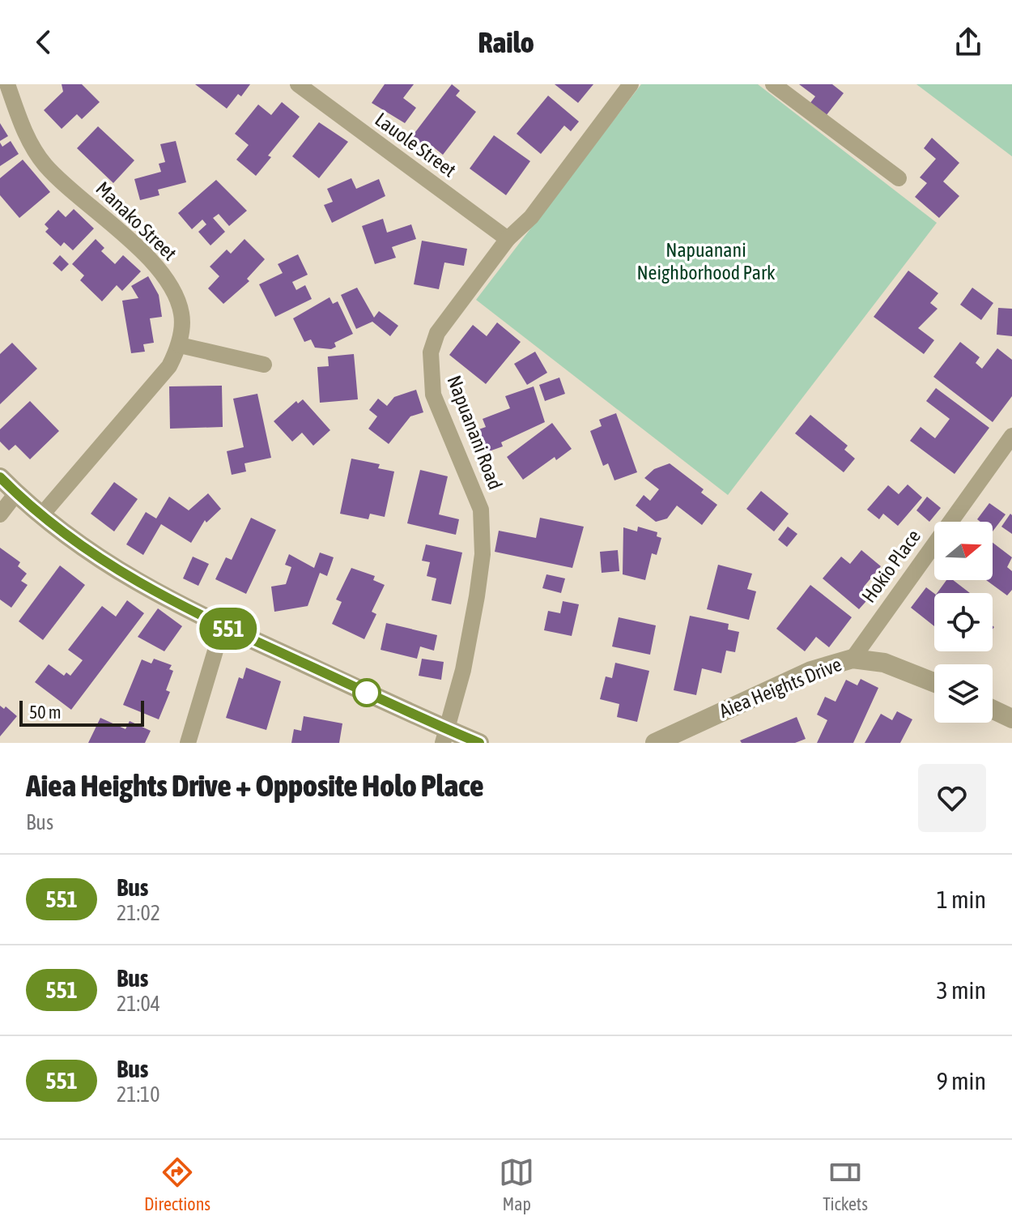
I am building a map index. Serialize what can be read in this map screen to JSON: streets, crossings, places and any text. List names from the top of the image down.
{
  "streets": {
    "street": [
      "Lauole Street",
      "Manako Street",
      "Napuanani Road",
      "Hokio Place",
      "Aiea Heights Drive"
    ]
  },
  "crossings": [
    ["Lauole Street", "Napuanani Road"],
    ["Hokio Place", "Aiea Heights Drive"]
  ],
  "parks": ["Napuanani Neighborhood Park"],
  "lines": ["bus line 551"],
  "scale_bar": "50 m",
  "north": "right",
  "page": {
    "header": "Railo",
    "on_map": "551",
    "scale": "50 m",
    "heading": ["Aiea Heights Drive + Opposite Holo Place", "Bus"],
    "list": [
      {
        "mark": "551",
        "name": "Bus",
        "note": "21:02",
        "value": "1 min"
      },
      {
        "mark": "551",
        "name": "Bus",
        "note": "21:04",
        "value": "3 min"
      },
      {
        "mark": "551",
        "name": "Bus",
        "note": "21:10",
        "value": "9 min"
      }
    ],
    "tabs": ["Directions", "Map", "Tickets"]
  }
}
